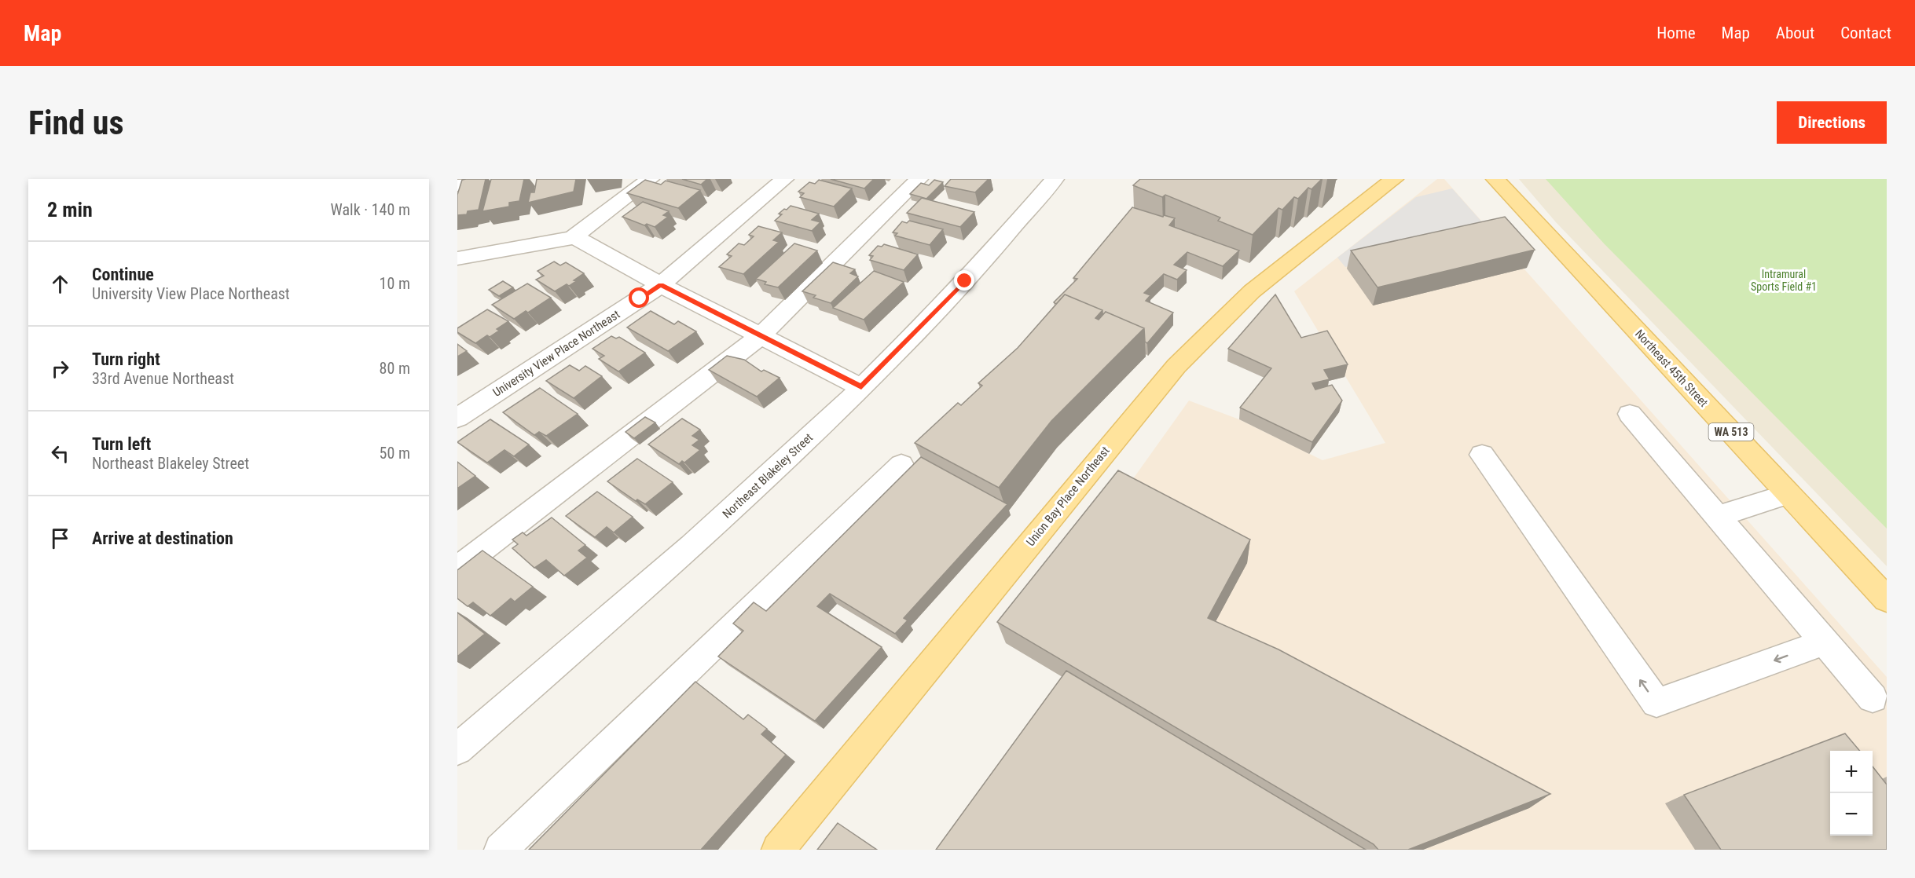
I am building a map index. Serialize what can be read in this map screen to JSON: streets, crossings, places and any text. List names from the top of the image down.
{
  "streets": {
    "main road": ["Northeast 45th Street", "WA 513", "Union Bay Place Northeast"],
    "street": ["University View Place Northeast", "Northeast Blakeley Street"]
  },
  "parks": ["Intramural Sports Field #1"],
  "page": {
    "header": "Map",
    "nav": [
      "Home",
      "Map",
      "About",
      "Contact"
    ],
    "buttons": "Directions",
    "title": "Find us",
    "heading": ["2 min", "Walk · 140 m"],
    "list": [
      ["Continue", "University View Place Northeast", "10 m"],
      ["Turn right", "33rd Avenue Northeast", "80 m"],
      ["Turn left", "Northeast Blakeley Street", "50 m"],
      "Arrive at destination"
    ],
    "map_buttons": ["+", "−"]
  }
}
